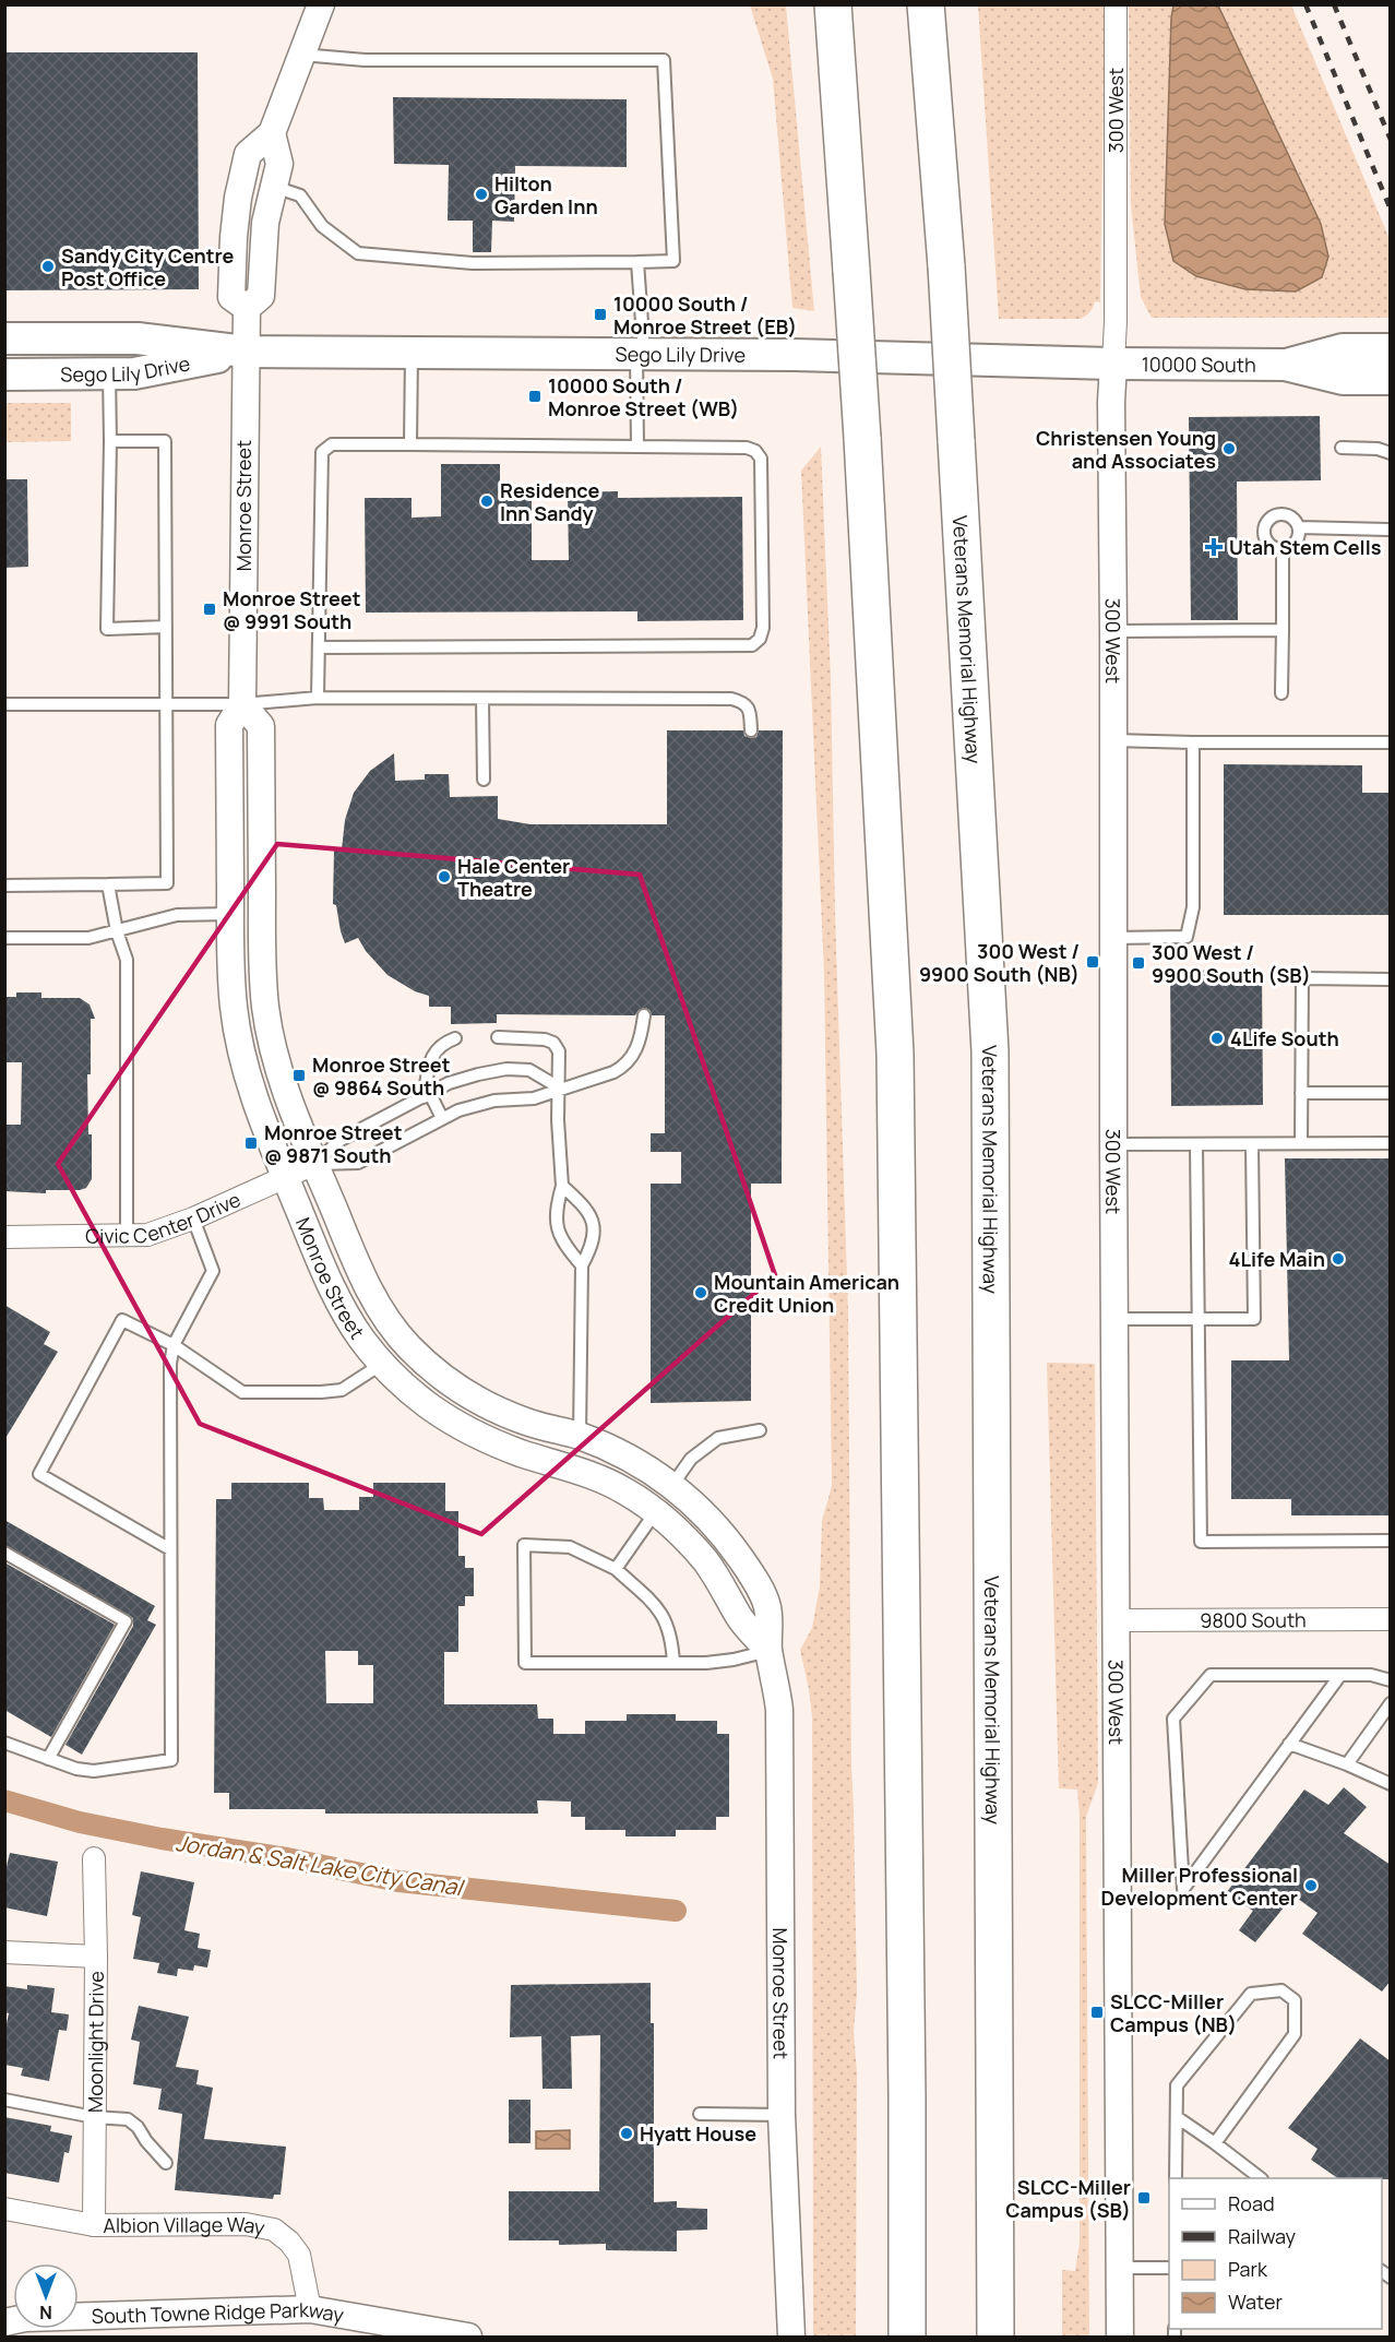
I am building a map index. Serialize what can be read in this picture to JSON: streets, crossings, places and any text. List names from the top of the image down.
{
  "streets": {
    "highway": ["Veterans Memorial Highway"],
    "main road": ["Sego Lily Drive", "10000 South"],
    "street": [
      "300 West",
      "Monroe Street",
      "Civic Center Drive",
      "9800 South",
      "Moonlight Drive",
      "Albion Village Way",
      "South Towne Ridge Parkway"
    ]
  },
  "crossings": [
    ["300 West", "Sego Lily Drive"],
    ["300 West", "10000 South"],
    ["300 West", "9800 South"],
    ["Sego Lily Drive", "10000 South"],
    ["Sego Lily Drive", "Monroe Street"],
    ["Monroe Street", "Civic Center Drive"],
    ["Moonlight Drive", "Albion Village Way"],
    ["Albion Village Way", "South Towne Ridge Parkway"]
  ],
  "water": ["Jordan & Salt Lake City Canal"],
  "places": {
    "other": [
      "Hilton Garden Inn",
      "Sandy City Centre Post Office",
      "Christensen Young and Associates",
      "Residence Inn Sandy",
      "Hale Center Theatre",
      "4Life South",
      "4Life Main",
      "Mountain American Credit Union",
      "Miller Professional Development Center",
      "Hyatt House"
    ],
    "transit": [
      "10000 South / Monroe Street (EB)",
      "10000 South / Monroe Street (WB)",
      "Monroe Street @ 9991 South",
      "300 West / 9900 South (NB)",
      "300 West / 9900 South (SB)",
      "Monroe Street @ 9864 South",
      "Monroe Street @ 9871 South",
      "SLCC-Miller Campus (NB)",
      "SLCC-Miller Campus (SB)"
    ],
    "health": ["Utah Stem Cells"]
  },
  "legend": [
    "Road",
    "Railway",
    "Park",
    "Water"
  ],
  "north": "bottom"
}
